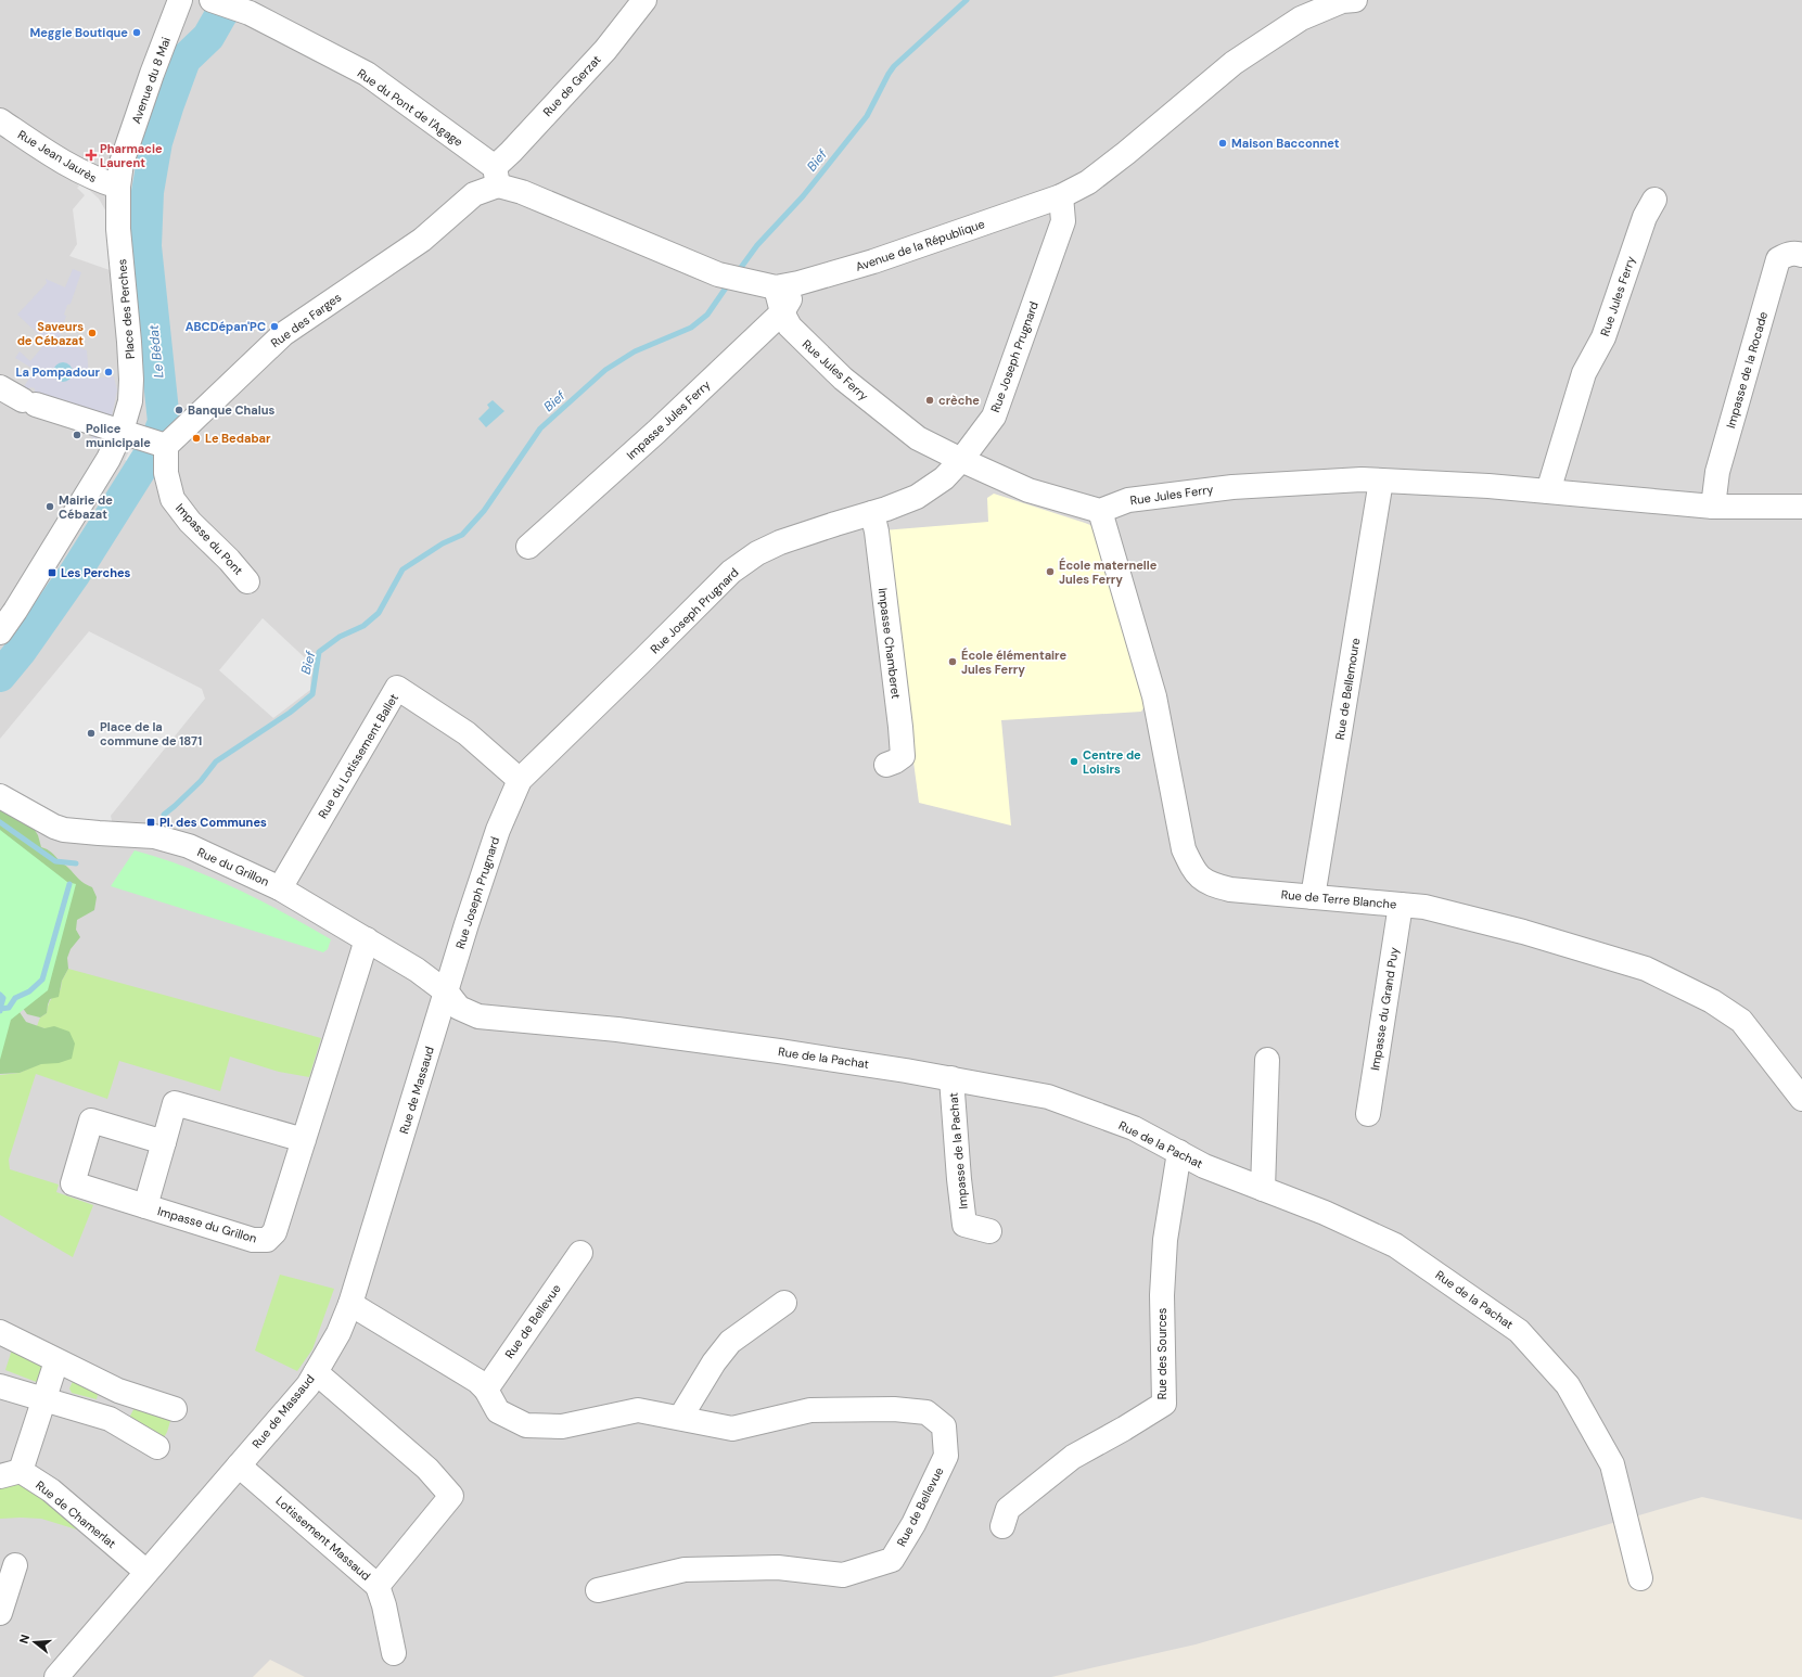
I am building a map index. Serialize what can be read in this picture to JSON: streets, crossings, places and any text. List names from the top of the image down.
{
  "streets": {
    "street": [
      "Avenue du 8 Mai",
      "Rue de Gerzat",
      "Rue du Pont de l'Agage",
      "Rue Jean Jaurès",
      "Avenue de la République",
      "Rue Jules Ferry",
      "Place des Perches",
      "Rue des Farges",
      "Rue Joseph Prugnard",
      "Impasse de la Rocade",
      "Impasse Jules Ferry",
      "Impasse du Pont",
      "Impasse Chamberet",
      "Rue de Bellemoure",
      "Rue du Lotissement Ballet",
      "Rue du Grillon",
      "Rue de Terre Blanche",
      "Impasse du Grand Puy",
      "Rue de la Pachat",
      "Rue de Massaud",
      "Impasse de la Pachat",
      "Impasse du Grillon",
      "Rue de Bellevue",
      "Rue des Sources",
      "Rue de Chamerlat",
      "Lotissement Massaud"
    ]
  },
  "crossings": [
    ["Avenue du 8 Mai", "Rue Jean Jaurès"],
    ["Avenue du 8 Mai", "Place des Perches"],
    ["Rue de Gerzat", "Rue du Pont de l'Agage"],
    ["Rue de Gerzat", "Avenue de la République"],
    ["Rue de Gerzat", "Rue des Farges"],
    ["Rue du Pont de l'Agage", "Avenue de la République"],
    ["Rue du Pont de l'Agage", "Rue des Farges"],
    ["Rue Jean Jaurès", "Place des Perches"],
    ["Avenue de la République", "Rue Jules Ferry"],
    ["Avenue de la République", "Rue des Farges"],
    ["Avenue de la République", "Rue Joseph Prugnard"],
    ["Avenue de la République", "Impasse Jules Ferry"],
    ["Rue Jules Ferry", "Rue Joseph Prugnard"],
    ["Rue Jules Ferry", "Impasse de la Rocade"],
    ["Rue Jules Ferry", "Impasse Jules Ferry"],
    ["Rue Jules Ferry", "Rue de Bellemoure"],
    ["Rue Jules Ferry", "Rue de Terre Blanche"],
    ["Rue des Farges", "Impasse du Pont"],
    ["Rue Joseph Prugnard", "Impasse Chamberet"],
    ["Rue Joseph Prugnard", "Rue du Lotissement Ballet"],
    ["Rue Joseph Prugnard", "Rue du Grillon"],
    ["Rue Joseph Prugnard", "Rue de la Pachat"],
    ["Rue Joseph Prugnard", "Rue de Massaud"],
    ["Rue de Bellemoure", "Rue de Terre Blanche"],
    ["Rue du Lotissement Ballet", "Rue du Grillon"],
    ["Rue du Grillon", "Rue de la Pachat"],
    ["Rue du Grillon", "Rue de Massaud"],
    ["Rue du Grillon", "Impasse du Grillon"],
    ["Rue de Terre Blanche", "Impasse du Grand Puy"],
    ["Rue de la Pachat", "Rue de Massaud"],
    ["Rue de la Pachat", "Impasse de la Pachat"],
    ["Rue de la Pachat", "Rue des Sources"],
    ["Rue de Massaud", "Rue de Bellevue"],
    ["Rue de Massaud", "Rue de Chamerlat"],
    ["Rue de Massaud", "Lotissement Massaud"]
  ],
  "water": ["Bief", "Le Bédat"],
  "places": {
    "other": [
      "Meggie Boutique",
      "Maison Bacconnet",
      "ABCDépan'PC",
      "Saveurs de Cébazat",
      "La Pompadour",
      "crèche",
      "Banque Chalus",
      "Police municipale",
      "Le Bedabar",
      "Mairie de Cébazat",
      "École maternelle Jules Ferry",
      "École élémentaire Jules Ferry",
      "Place de la commune de 1871",
      "Centre de Loisirs"
    ],
    "health": ["Pharmacie Laurent"],
    "transit": ["Les Perches", "Pl. des Communes"]
  },
  "north": "left"
}
